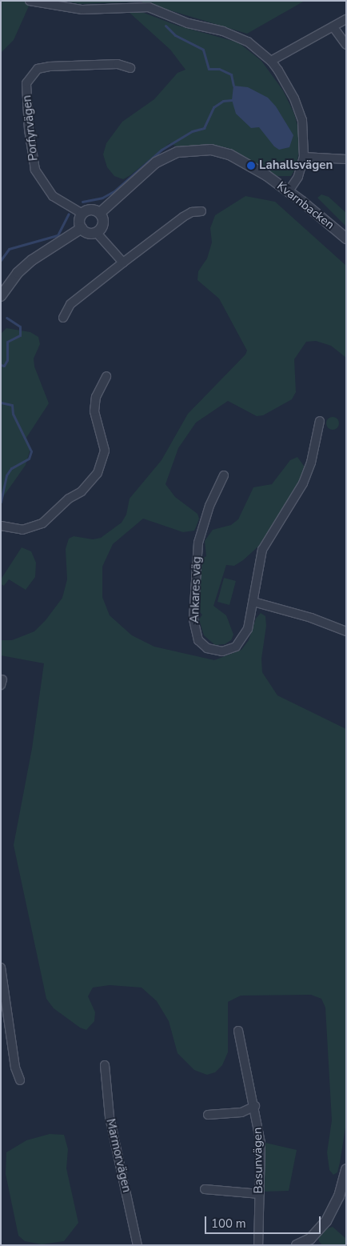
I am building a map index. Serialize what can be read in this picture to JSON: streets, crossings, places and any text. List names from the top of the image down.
{
  "streets": {
    "street": [
      "Porfyrvägen",
      "Kvarnbacken",
      "Ankares väg",
      "Marmorvägen",
      "Basunvägen"
    ]
  },
  "crossings": [
    ["Porfyrvägen", "Kvarnbacken"]
  ],
  "places": ["Lahallsvägen"],
  "scale_bar": "100 m"
}
